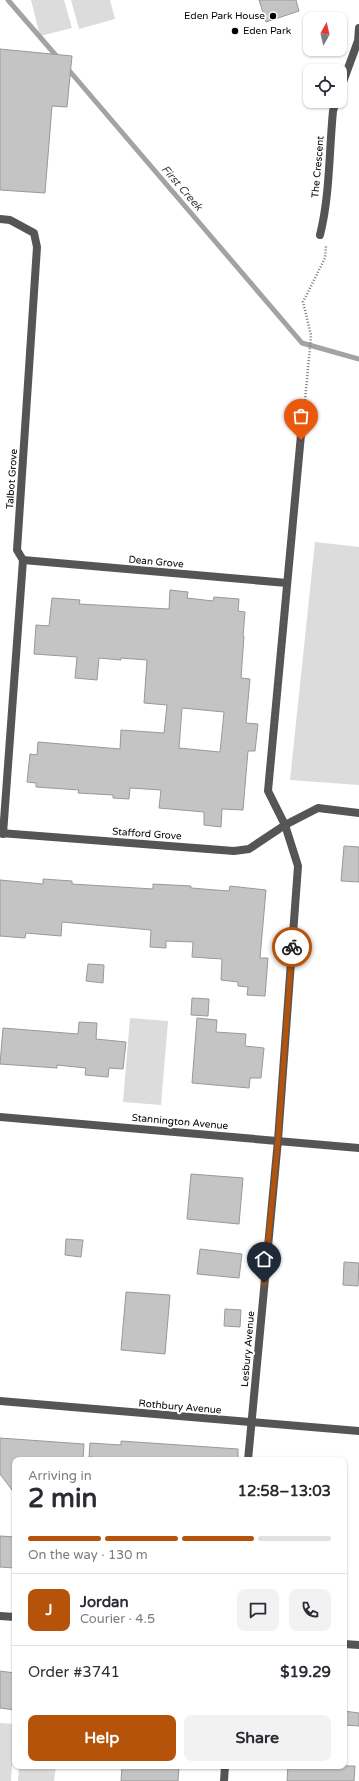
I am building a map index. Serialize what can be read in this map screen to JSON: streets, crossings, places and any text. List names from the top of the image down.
{
  "streets": {
    "street": [
      "The Crescent",
      "Talbot Grove",
      "Dean Grove",
      "Stafford Grove",
      "Stannington Avenue",
      "Lesbury Avenue",
      "Rothbury Avenue"
    ]
  },
  "crossings": [
    ["Talbot Grove", "Dean Grove"],
    ["Talbot Grove", "Stafford Grove"],
    ["Stafford Grove", "Lesbury Avenue"],
    ["Stannington Avenue", "Lesbury Avenue"],
    ["Lesbury Avenue", "Rothbury Avenue"]
  ],
  "water": ["First Creek"],
  "places": ["Eden Park House", "Eden Park"],
  "north": "top",
  "page": {
    "heading": ["2 min", "Arriving in", "12:58–13:03"],
    "panel": [
      "Jordan",
      "Courier · 4.5",
      "Order #3741",
      "$19.29"
    ],
    "bar": "On the way · 130 m",
    "round": "J",
    "buttons": ["Help", "Share"]
  }
}
